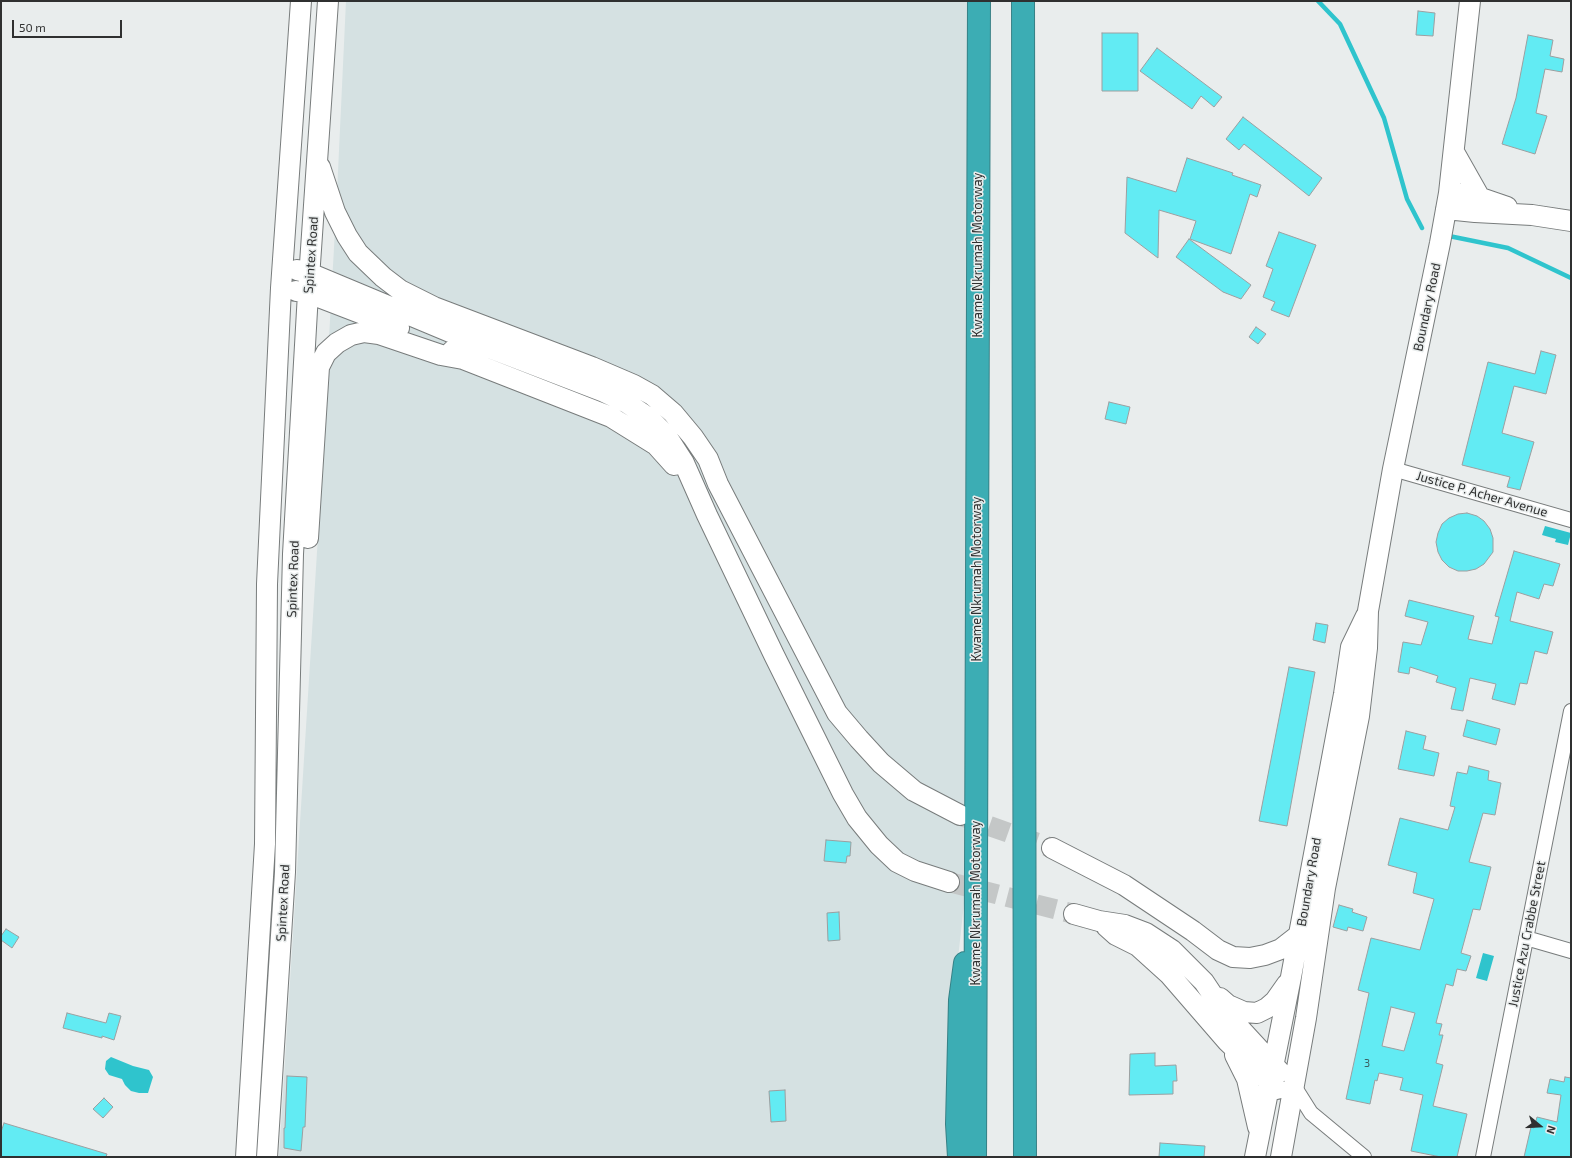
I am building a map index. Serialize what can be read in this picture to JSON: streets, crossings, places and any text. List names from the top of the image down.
{
  "streets": {
    "highway": ["Kwame Nkrumah Motorway"],
    "main road": ["Spintex Road", "Boundary Road"],
    "street": ["Justice P. Acher Avenue", "Justice Azu Crabbe Street"]
  },
  "crossings": [
    ["Boundary Road", "Justice P. Acher Avenue"]
  ],
  "house_numbers": ["3"],
  "scale_bar": "50 m",
  "north": "right"
}
